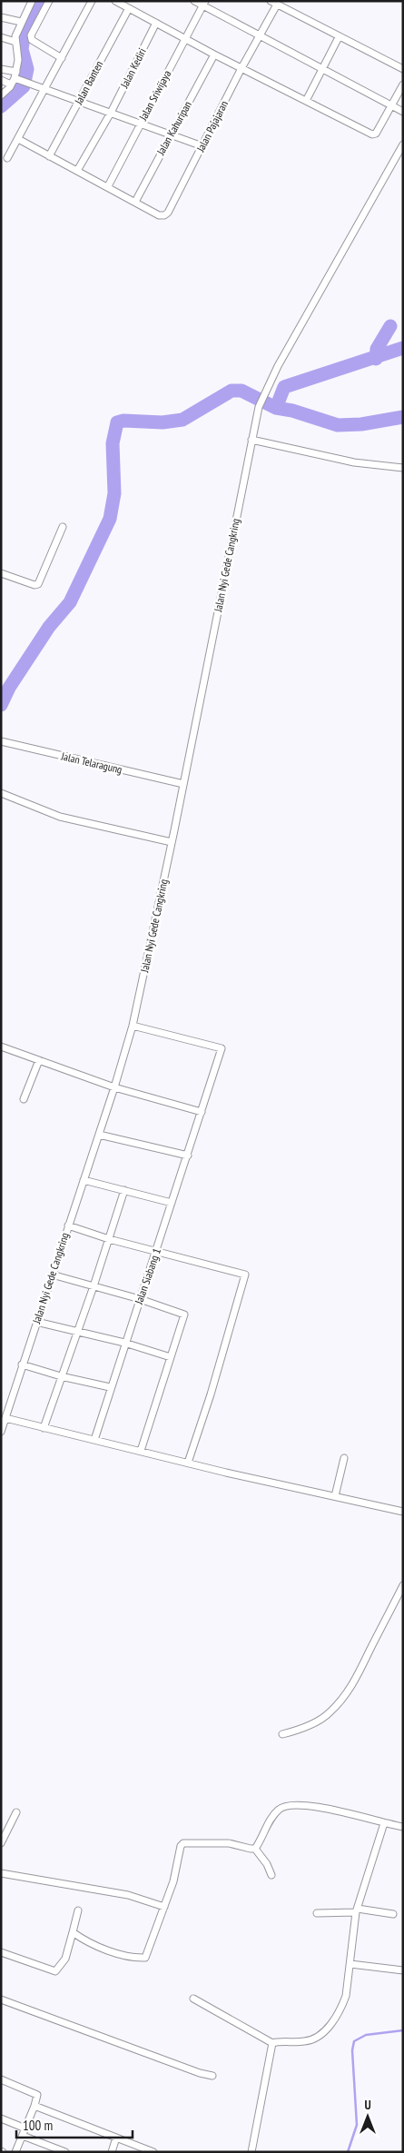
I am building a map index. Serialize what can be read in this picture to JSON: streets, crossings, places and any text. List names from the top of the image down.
{
  "streets": {
    "street": [
      "Jalan Kediri",
      "Jalan Banten",
      "Jalan Sriwijaya",
      "Jalan Pajajaran",
      "Jalan Kahuripan",
      "Jalan Nyi Gede Cangkring",
      "Jalan Telaragung",
      "Jalan Siabang 1"
    ]
  },
  "crossings": [
    ["Jalan Pajajaran", "Jalan Kahuripan"],
    ["Jalan Nyi Gede Cangkring", "Jalan Telaragung"],
    ["Jalan Nyi Gede Cangkring", "Jalan Siabang 1"]
  ],
  "scale_bar": "100 m",
  "north": "top"
}
